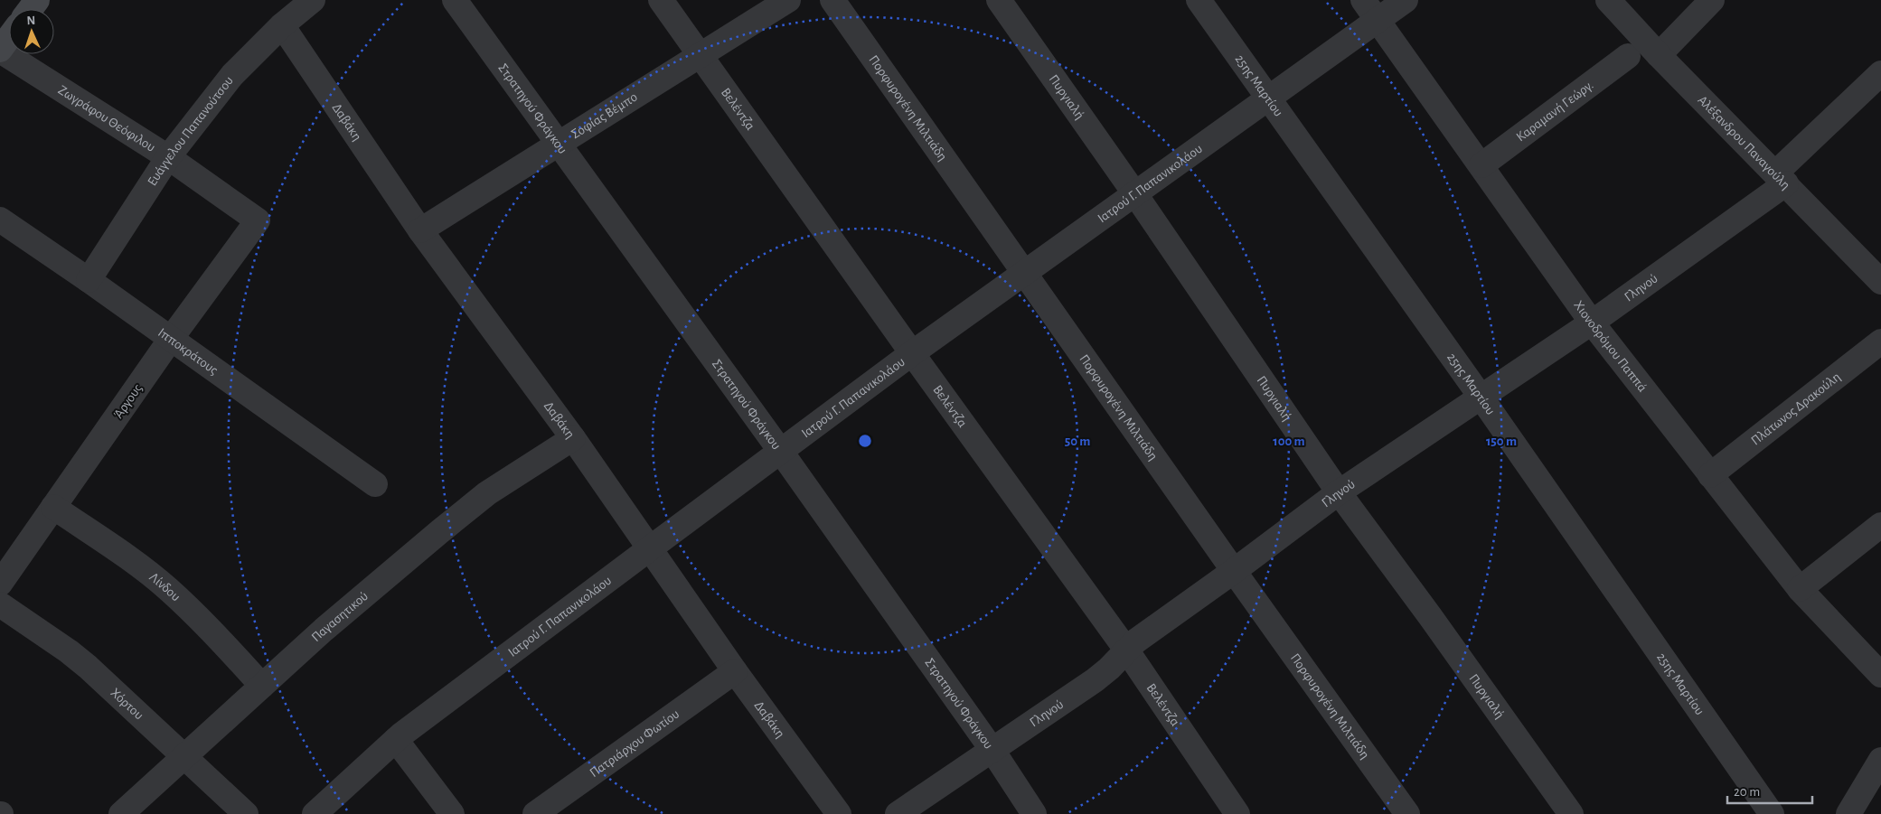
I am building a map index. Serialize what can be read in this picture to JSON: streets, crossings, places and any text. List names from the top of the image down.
{
  "streets": {
    "street": [
      "25ης Μαρτίου",
      "Πυργιαλή",
      "Στρατηγού Φράγκου",
      "Βελέντζα",
      "Πορφυρογένη Μιλτιάδη",
      "Καραμανή Γεώργ.",
      "Σοφίας Βέμπο",
      "Ζωγράφου Θεόφιλου",
      "Δαβάκη",
      "Ευάγγελου Παπανούτσου",
      "Αλέξανδρου Παναγούλη",
      "Ιατρού Γ. Παπανικολάου",
      "Γληνού",
      "Χιονοδρόμου Παππά",
      "Ιπποκράτους",
      "Άργους",
      "Πλάτωνος Δρακούλη",
      "Λίνδου",
      "Παγασητικού",
      "Χόρτου",
      "Πατριάρχου Φωτίου"
    ]
  },
  "crossings": [
    ["25ης Μαρτίου", "Ιατρού Γ. Παπανικολάου"],
    ["25ης Μαρτίου", "Γληνού"],
    ["Πυργιαλή", "Ιατρού Γ. Παπανικολάου"],
    ["Πυργιαλή", "Γληνού"],
    ["Στρατηγού Φράγκου", "Σοφίας Βέμπο"],
    ["Στρατηγού Φράγκου", "Ιατρού Γ. Παπανικολάου"],
    ["Στρατηγού Φράγκου", "Γληνού"],
    ["Βελέντζα", "Σοφίας Βέμπο"],
    ["Βελέντζα", "Ιατρού Γ. Παπανικολάου"],
    ["Βελέντζα", "Γληνού"],
    ["Πορφυρογένη Μιλτιάδη", "Ιατρού Γ. Παπανικολάου"],
    ["Πορφυρογένη Μιλτιάδη", "Γληνού"],
    ["Καραμανή Γεώργ.", "Χιονοδρόμου Παππά"],
    ["Σοφίας Βέμπο", "Δαβάκη"],
    ["Ζωγράφου Θεόφιλου", "Ευάγγελου Παπανούτσου"],
    ["Ζωγράφου Θεόφιλου", "Άργους"],
    ["Δαβάκη", "Ευάγγελου Παπανούτσου"],
    ["Δαβάκη", "Ιατρού Γ. Παπανικολάου"],
    ["Δαβάκη", "Παγασητικού"],
    ["Δαβάκη", "Πατριάρχου Φωτίου"],
    ["Ευάγγελου Παπανούτσου", "Ιπποκράτους"],
    ["Αλέξανδρου Παναγούλη", "Γληνού"],
    ["Ιατρού Γ. Παπανικολάου", "Χιονοδρόμου Παππά"],
    ["Γληνού", "Χιονοδρόμου Παππά"],
    ["Χιονοδρόμου Παππά", "Πλάτωνος Δρακούλη"],
    ["Ιπποκράτους", "Άργους"],
    ["Άργους", "Λίνδου"],
    ["Λίνδου", "Παγασητικού"],
    ["Παγασητικού", "Χόρτου"]
  ],
  "scale_bar": "20 m",
  "north": "top",
  "rings": ["50 m", "100 m", "150 m"]
}
